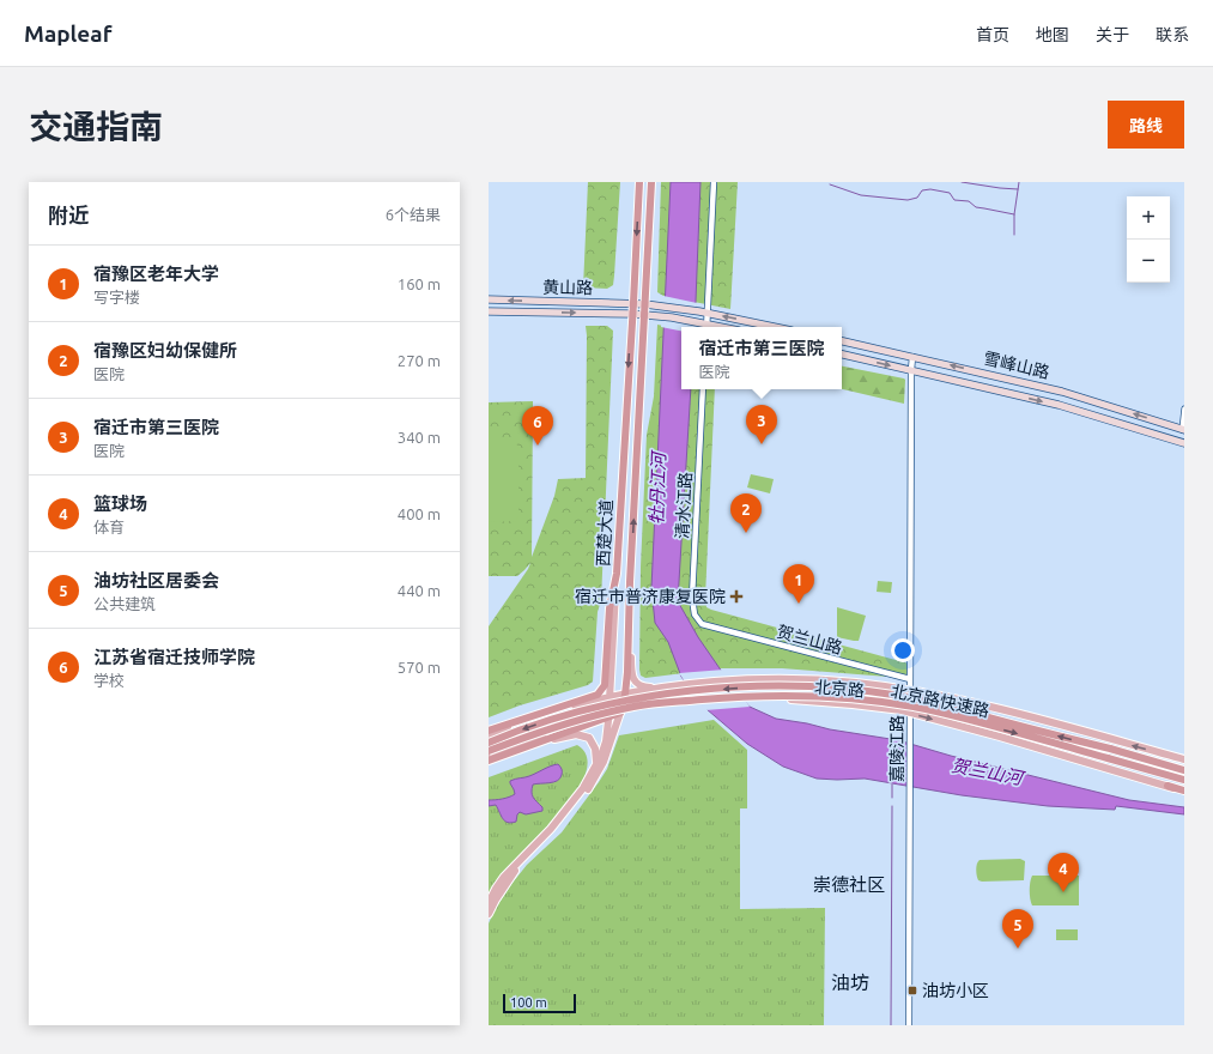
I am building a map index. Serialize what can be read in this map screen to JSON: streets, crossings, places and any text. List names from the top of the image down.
{
  "streets": {
    "highway": ["西楚大道", "北京路快速路"],
    "main road": ["黄山路", "雪峰山路", "北京路"],
    "street": ["清水江路", "贺兰山路", "嘉陵江路"]
  },
  "crossings": [
    ["黄山路", "西楚大道"],
    ["雪峰山路", "嘉陵江路"],
    ["清水江路", "贺兰山路"],
    ["西楚大道", "北京路"],
    ["贺兰山路", "嘉陵江路"],
    ["北京路", "嘉陵江路"]
  ],
  "districts": ["崇德社区", "油坊"],
  "water": ["牡丹江河", "贺兰山河"],
  "places": {
    "health": ["宿迁市普济康复医院"],
    "transit": ["油坊小区"]
  },
  "scale_bar": "100 m",
  "page": {
    "header": "Mapleaf",
    "nav": [
      "首页",
      "地图",
      "关于",
      "联系"
    ],
    "title": "交通指南",
    "buttons": "路线",
    "heading": ["附近", "6个结果"],
    "map_buttons": ["+", "−"],
    "list": [
      {
        "mark": "1",
        "name": "宿豫区老年大学",
        "note": "写字楼",
        "value": "160 m"
      },
      {
        "mark": "2",
        "name": "宿豫区妇幼保健所",
        "note": "医院",
        "value": "270 m"
      },
      {
        "mark": "3",
        "name": "宿迁市第三医院",
        "note": "医院",
        "value": "340 m"
      },
      {
        "mark": "4",
        "name": "篮球场",
        "note": "体育",
        "value": "400 m"
      },
      {
        "mark": "5",
        "name": "油坊社区居委会",
        "note": "公共建筑",
        "value": "440 m"
      },
      {
        "mark": "6",
        "name": "江苏省宿迁技师学院",
        "note": "学校",
        "value": "570 m"
      }
    ],
    "popup": ["宿迁市第三医院", "医院"],
    "pins": [
      "3",
      "6",
      "2",
      "1",
      "4",
      "5"
    ],
    "scale": "100 m"
  }
}
